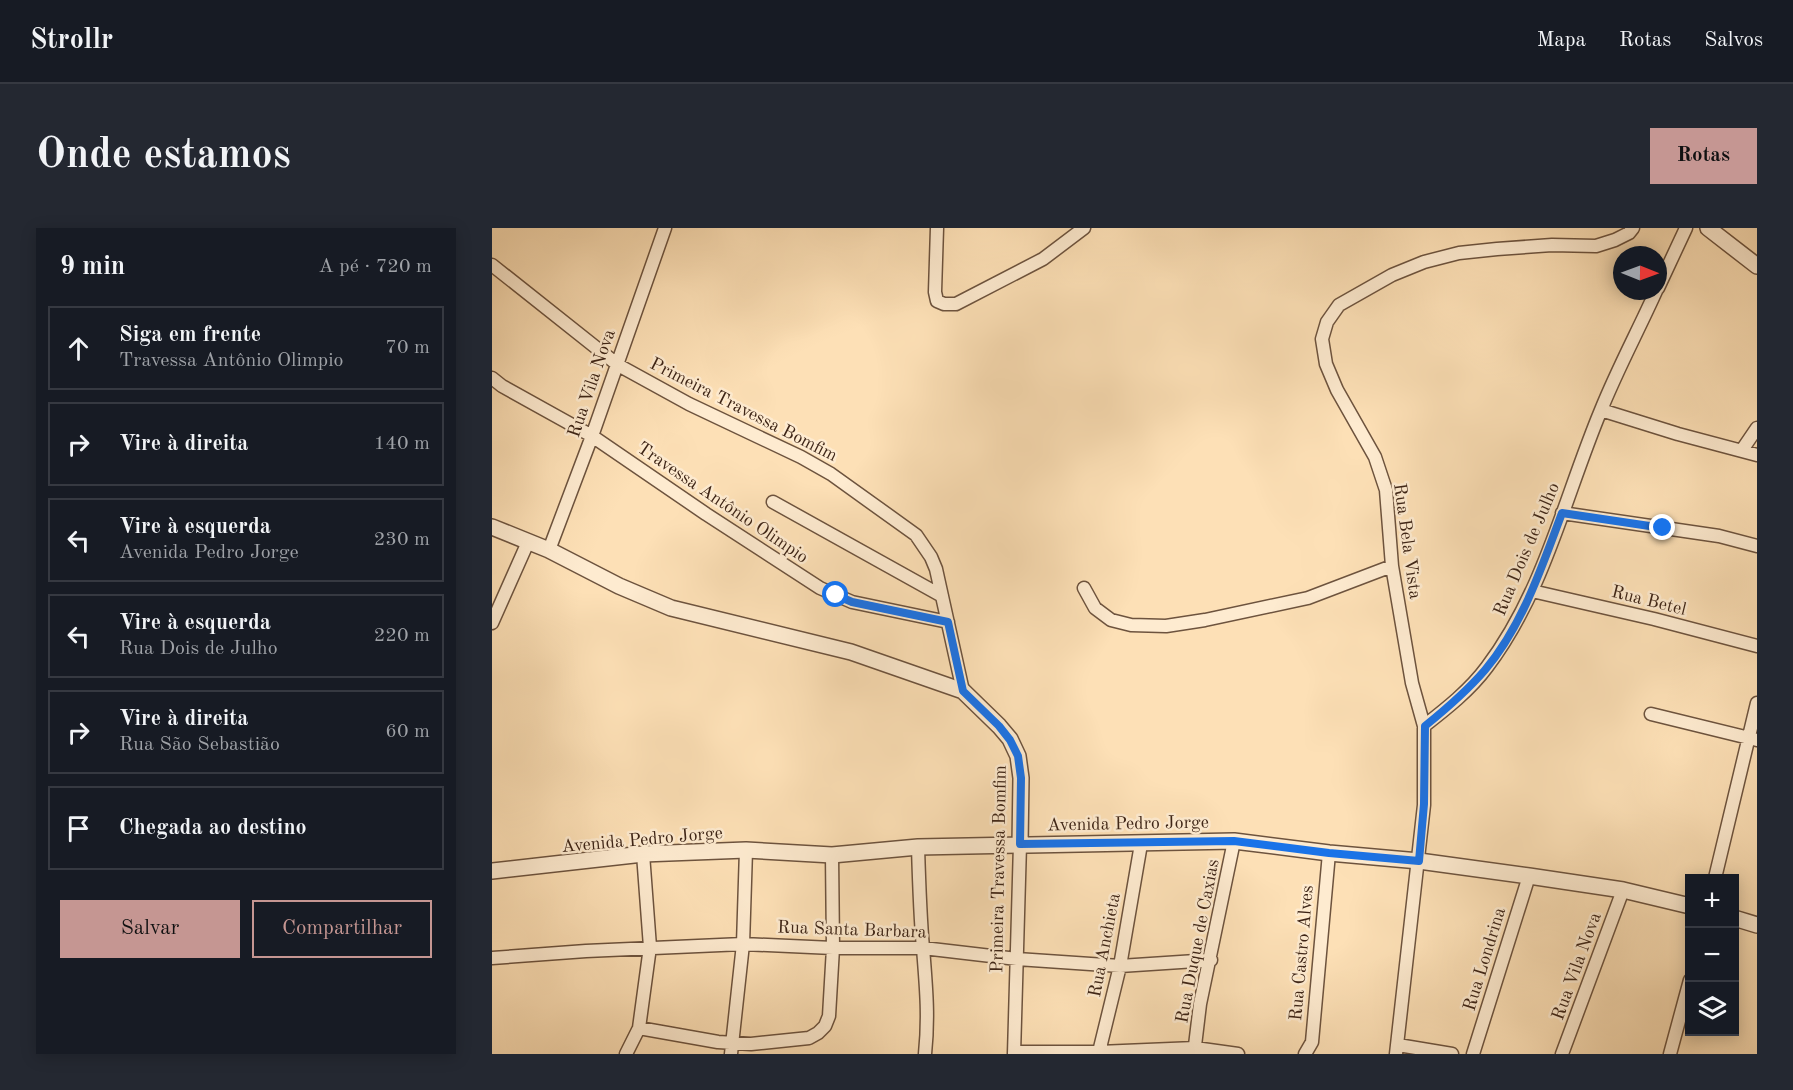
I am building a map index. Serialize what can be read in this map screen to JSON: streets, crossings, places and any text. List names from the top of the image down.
{
  "streets": {
    "street": [
      "Rua Vila Nova",
      "Primeira Travessa Bomfim",
      "Travessa Antônio Olimpio",
      "Rua Bela Vista",
      "Rua Dois de Julho",
      "Rua Betel",
      "Avenida Pedro Jorge",
      "Rua Santa Barbara",
      "Rua Duque de Caxias",
      "Rua Anchieta",
      "Rua Castro Alves",
      "Rua Londrina"
    ]
  },
  "crossings": [
    ["Rua Vila Nova", "Primeira Travessa Bomfim"],
    ["Rua Vila Nova", "Travessa Antônio Olimpio"],
    ["Rua Vila Nova", "Avenida Pedro Jorge"],
    ["Primeira Travessa Bomfim", "Travessa Antônio Olimpio"],
    ["Primeira Travessa Bomfim", "Avenida Pedro Jorge"],
    ["Primeira Travessa Bomfim", "Rua Santa Barbara"],
    ["Rua Bela Vista", "Rua Dois de Julho"],
    ["Rua Dois de Julho", "Rua Betel"],
    ["Avenida Pedro Jorge", "Rua Duque de Caxias"],
    ["Avenida Pedro Jorge", "Rua Anchieta"],
    ["Avenida Pedro Jorge", "Rua Castro Alves"],
    ["Avenida Pedro Jorge", "Rua Londrina"],
    ["Rua Santa Barbara", "Rua Duque de Caxias"],
    ["Rua Santa Barbara", "Rua Anchieta"]
  ],
  "north": "right",
  "page": {
    "header": "Strollr",
    "nav": ["Mapa", "Rotas", "Salvos"],
    "buttons": [
      "Rotas",
      ["Salvar", "Compartilhar"]
    ],
    "title": "Onde estamos",
    "heading": ["9 min", "A pé · 720 m"],
    "list": [
      ["Siga em frente", "Travessa Antônio Olimpio", "70 m"],
      ["Vire à direita", "140 m"],
      ["Vire à esquerda", "Avenida Pedro Jorge", "230 m"],
      ["Vire à esquerda", "Rua Dois de Julho", "220 m"],
      ["Vire à direita", "Rua São Sebastião", "60 m"],
      "Chegada ao destino"
    ],
    "map_buttons": ["+", "−"]
  }
}
